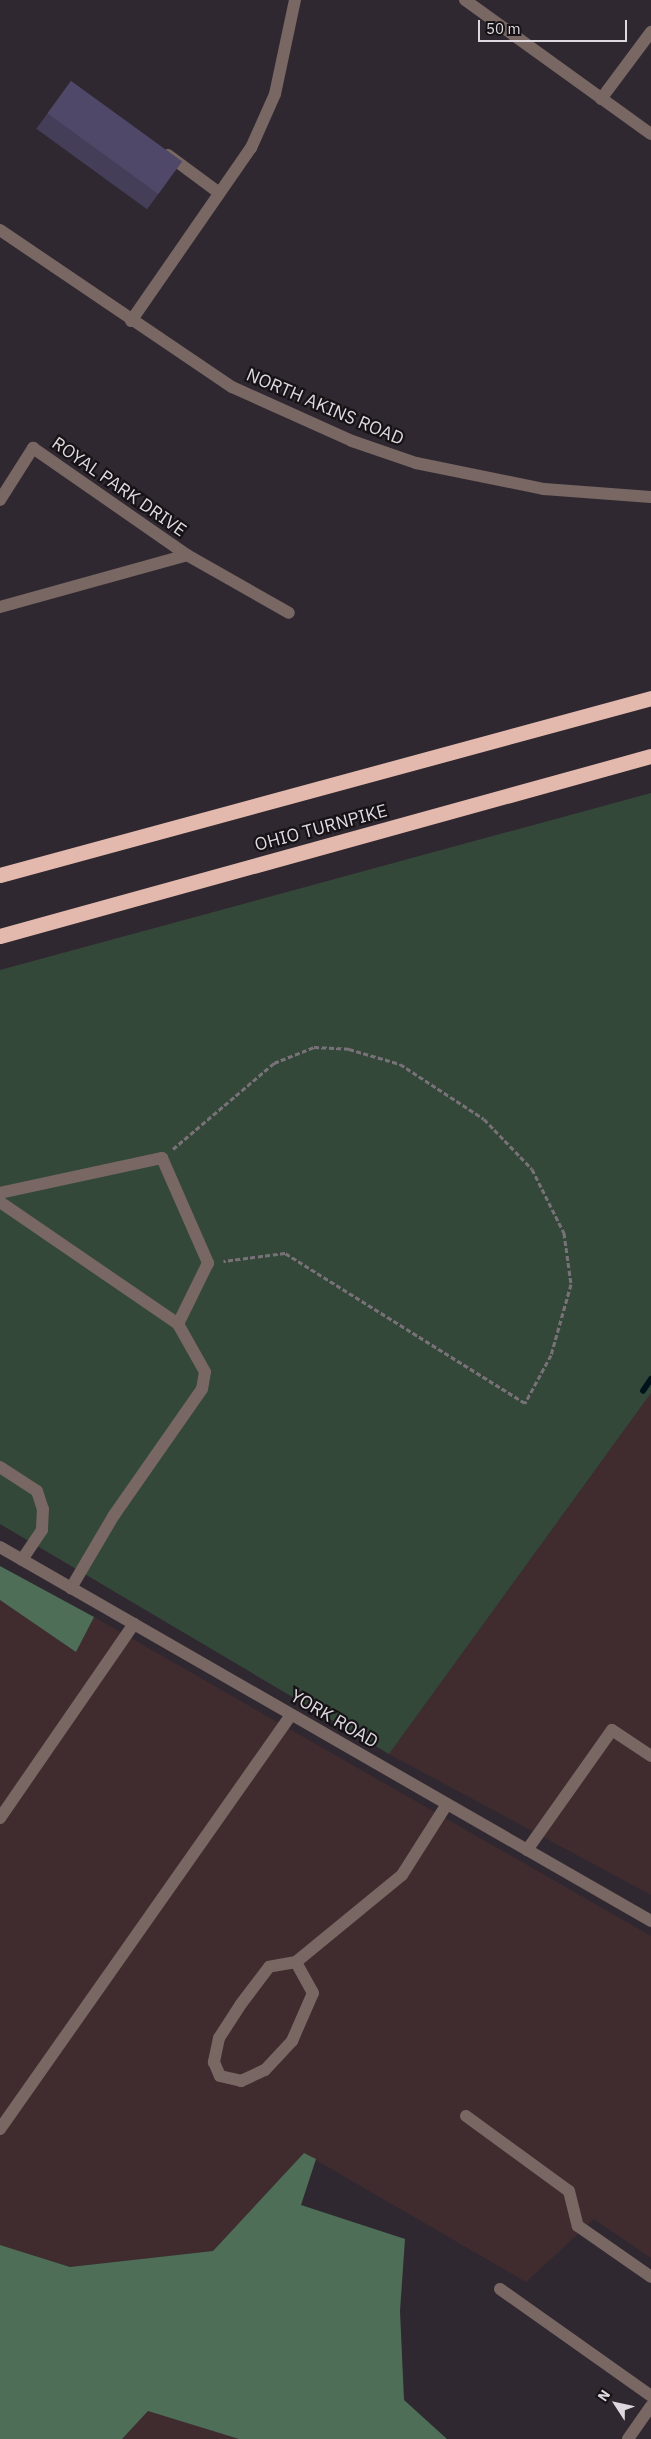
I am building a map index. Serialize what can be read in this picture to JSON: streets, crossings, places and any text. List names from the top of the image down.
{
  "streets": {
    "highway": ["OHIO TURNPIKE"],
    "street": ["NORTH AKINS ROAD", "ROYAL PARK DRIVE", "YORK ROAD"]
  },
  "scale_bar": "50 m",
  "north": "top left"
}
